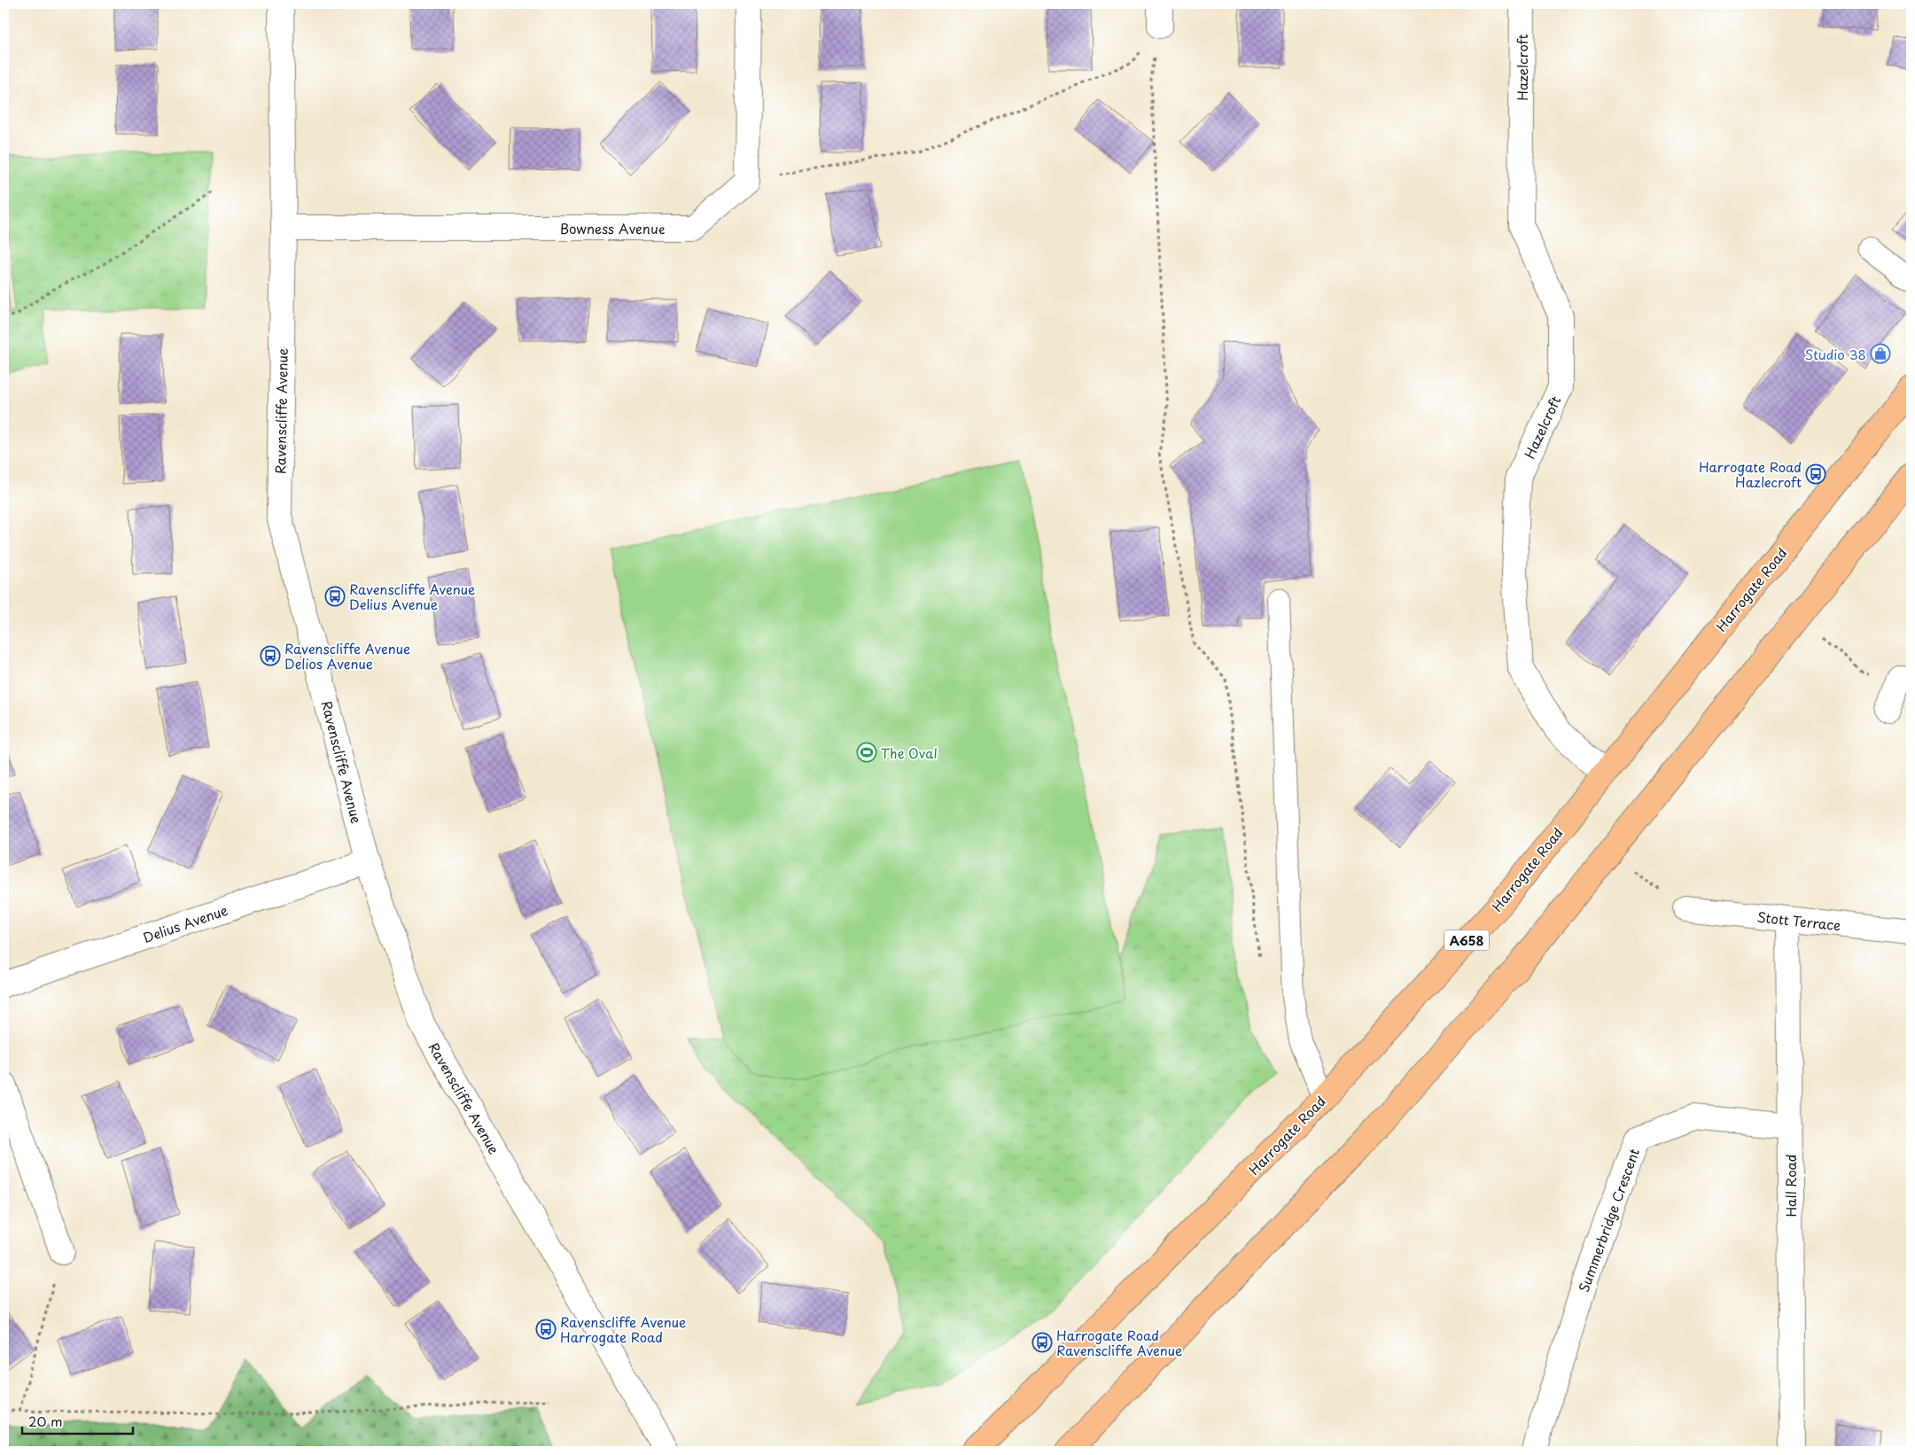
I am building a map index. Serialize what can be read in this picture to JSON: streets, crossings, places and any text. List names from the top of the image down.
{
  "streets": {
    "highway": ["Harrogate Road", "A658"],
    "street": [
      "Hazelcroft",
      "Bowness Avenue",
      "Ravenscliffe Avenue",
      "Stott Terrace",
      "Delius Avenue",
      "Hall Road",
      "Summerbridge Crescent"
    ]
  },
  "crossings": [
    ["Hazelcroft", "Harrogate Road"],
    ["Bowness Avenue", "Ravenscliffe Avenue"],
    ["Ravenscliffe Avenue", "Delius Avenue"],
    ["Stott Terrace", "Hall Road"],
    ["Hall Road", "Summerbridge Crescent"]
  ],
  "places": {
    "shop": ["Studio 38"],
    "bus stop": [
      "Harrogate Road Hazlecroft",
      "Ravenscliffe Avenue Delius Avenue",
      "Ravenscliffe Avenue Delios Avenue",
      "Ravenscliffe Avenue Harrogate Road",
      "Harrogate Road Ravenscliffe Avenue"
    ],
    "sports": ["The Oval"]
  },
  "scale_bar": "20 m"
}
